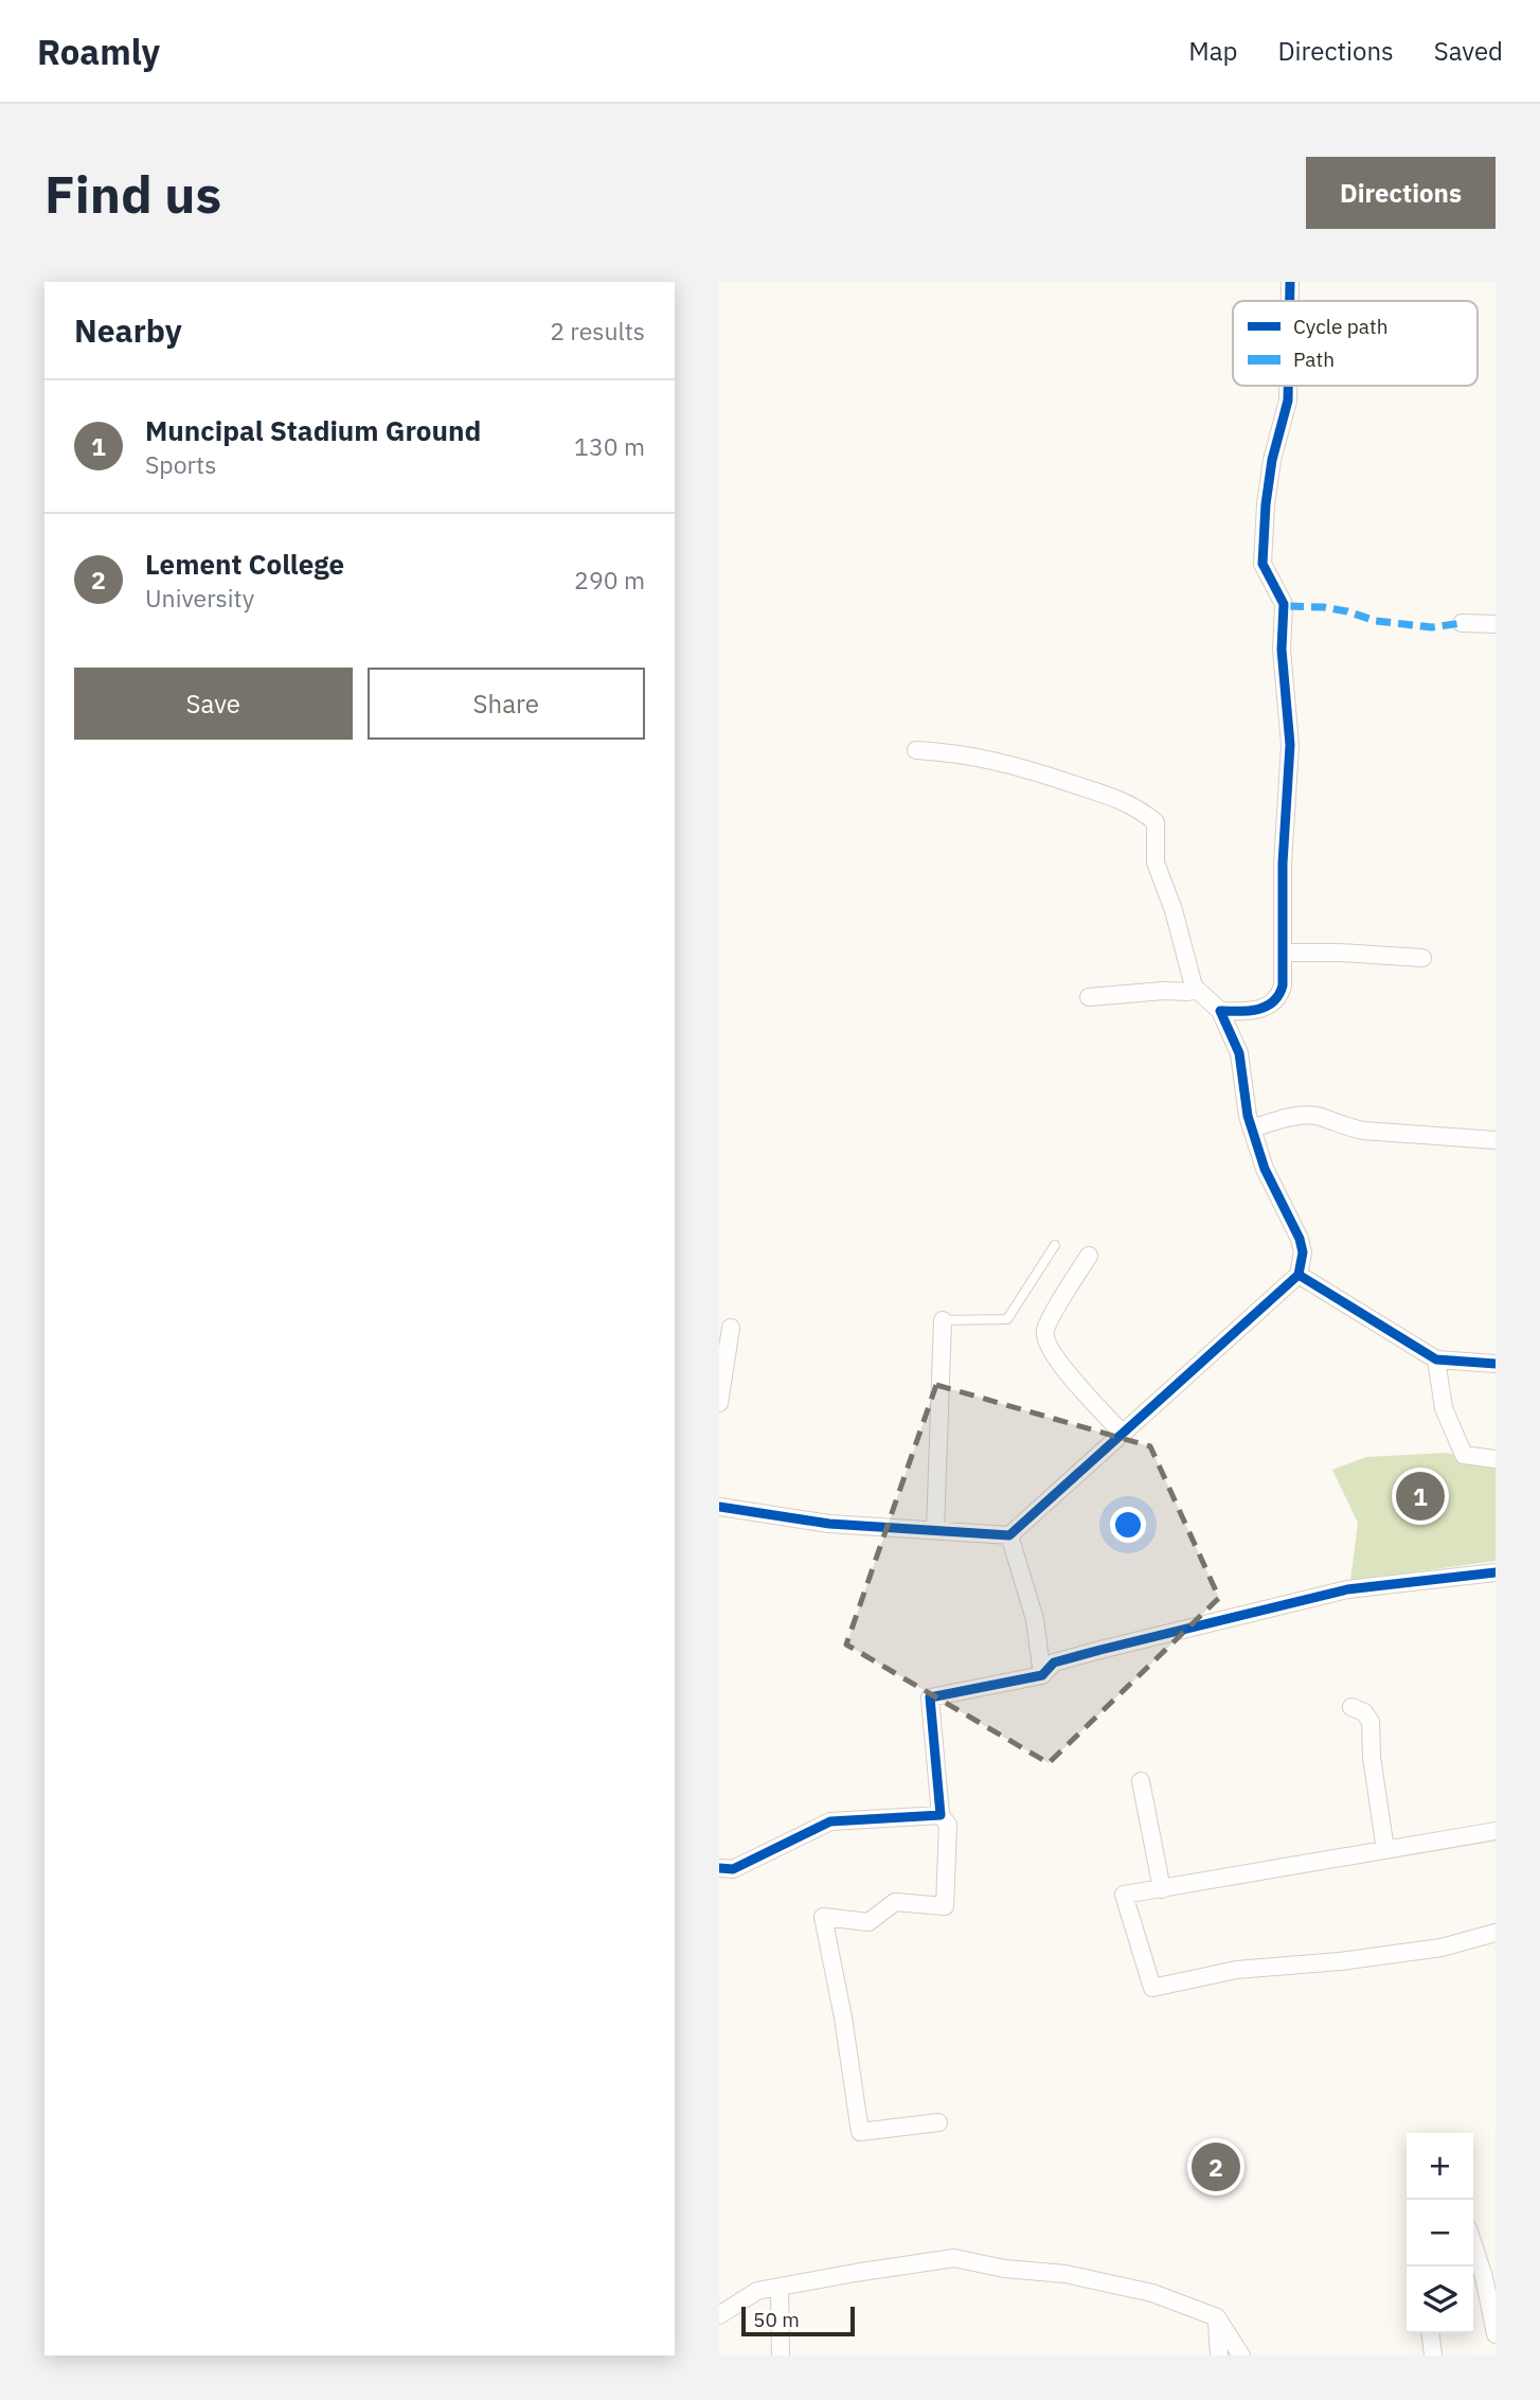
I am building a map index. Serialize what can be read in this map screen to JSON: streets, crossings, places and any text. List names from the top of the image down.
{
  "legend": ["Cycle path", "Path"],
  "scale_bar": "50 m",
  "page": {
    "header": "Roamly",
    "nav": ["Map", "Directions", "Saved"],
    "buttons": [
      "Directions",
      ["Save", "Share"]
    ],
    "title": "Find us",
    "heading": ["Nearby", "2 results"],
    "list": [
      {
        "mark": "1",
        "name": "Muncipal Stadium Ground",
        "note": "Sports",
        "value": "130 m"
      },
      {
        "mark": "2",
        "name": "Lement College",
        "note": "University",
        "value": "290 m"
      }
    ],
    "pins": ["1", "2"],
    "map_buttons": ["+", "−"],
    "scale": "50 m"
  }
}
